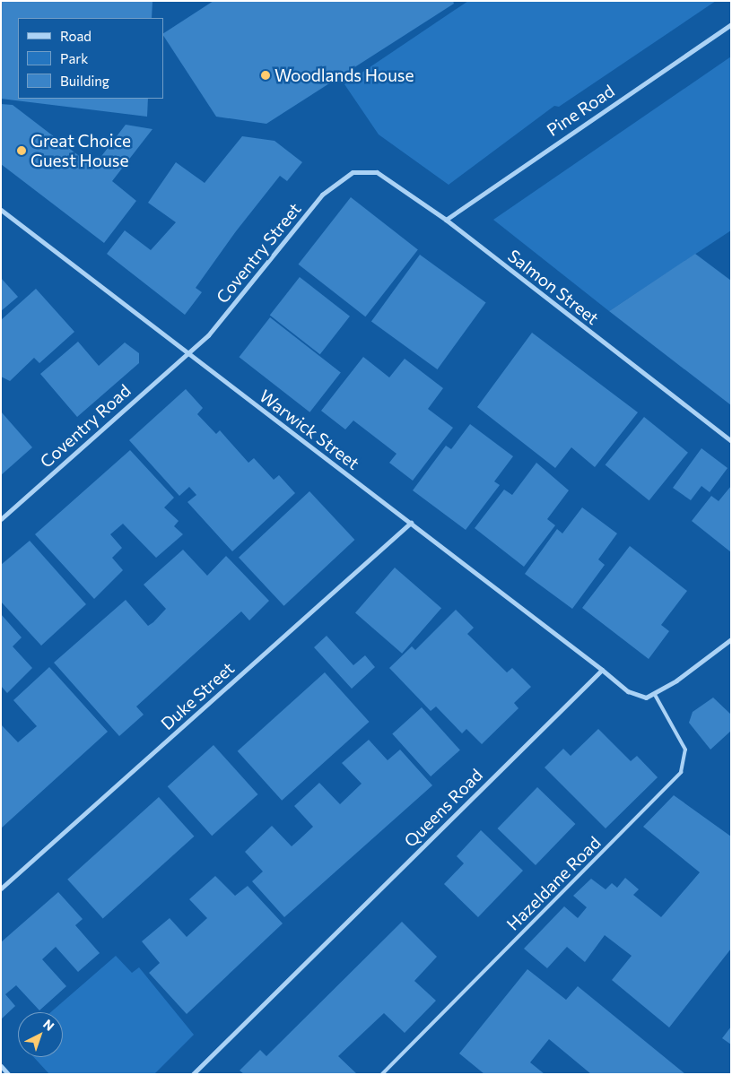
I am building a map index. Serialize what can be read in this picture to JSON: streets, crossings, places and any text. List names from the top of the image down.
{
  "streets": {
    "street": [
      "Pine Road",
      "Coventry Street",
      "Salmon Street",
      "Coventry Road",
      "Warwick Street",
      "Duke Street",
      "Queens Road"
    ],
    "lane": ["Hazeldane Road"]
  },
  "crossings": [
    ["Pine Road", "Salmon Street"],
    ["Coventry Street", "Salmon Street"],
    ["Coventry Street", "Coventry Road"],
    ["Coventry Street", "Warwick Street"],
    ["Coventry Road", "Warwick Street"],
    ["Warwick Street", "Duke Street"],
    ["Warwick Street", "Queens Road"]
  ],
  "places": ["Woodlands House", "Great Choice Guest House"],
  "legend": ["Road", "Park", "Building"],
  "north": "top right"
}
